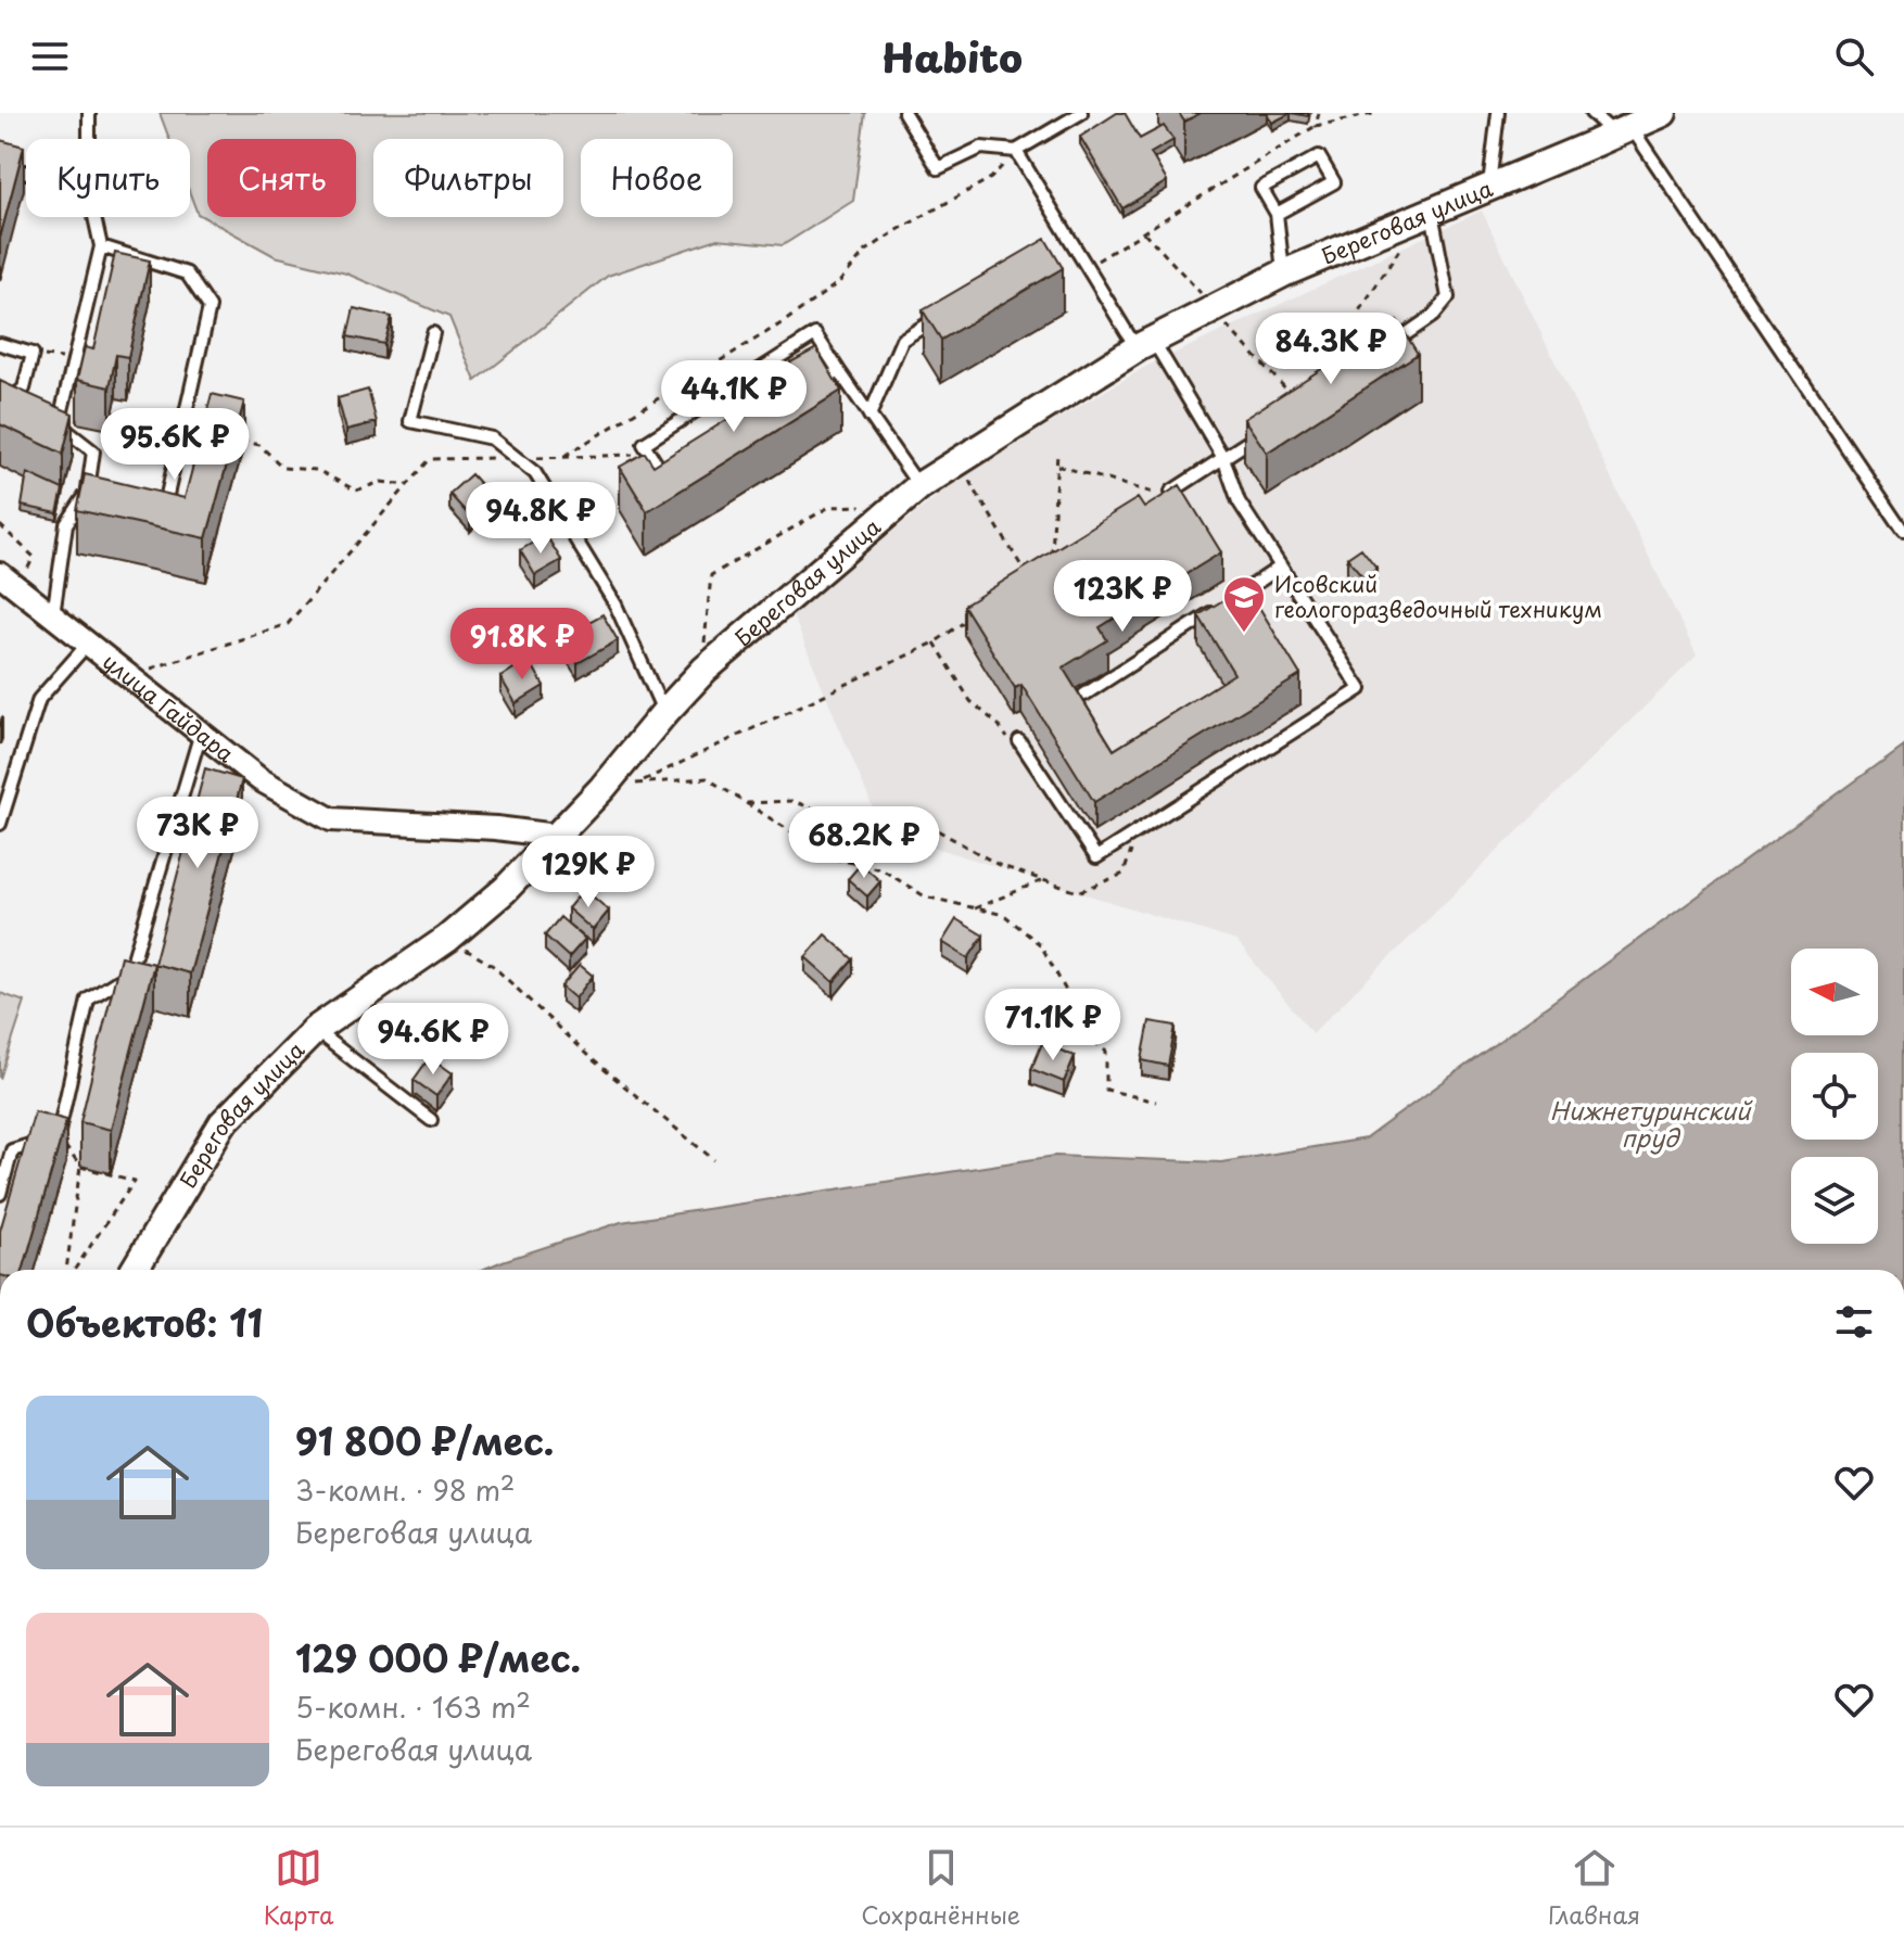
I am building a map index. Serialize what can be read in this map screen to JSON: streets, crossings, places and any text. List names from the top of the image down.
{
  "streets": {
    "street": ["Береговая улица", "улица Гайдара"]
  },
  "crossings": [
    ["Береговая улица", "улица Гайдара"]
  ],
  "water": ["Нижнетуринский пруд"],
  "places": {
    "school or university": ["Исовский геологоразведочный техникум"]
  },
  "north": "left",
  "page": {
    "header": "Habito",
    "chip": [
      "Купить",
      "Снять",
      "Фильтры",
      "Новое"
    ],
    "price": [
      "84.3K ₽",
      "44.1K ₽",
      "95.6K ₽",
      "94.8K ₽",
      "123K ₽",
      "91.8K ₽",
      "73K ₽",
      "68.2K ₽",
      "129K ₽",
      "71.1K ₽",
      "94.6K ₽"
    ],
    "heading": "Объектов: 11",
    "list": [
      {
        "name": "91 800 ₽/мес.",
        "note": "3-комн. · 98 m² · Береговая улица"
      },
      {
        "name": "129 000 ₽/мес.",
        "note": "5-комн. · 163 m² · Береговая улица"
      }
    ],
    "tabs": ["Карта", "Сохранённые", "Главная"]
  }
}
